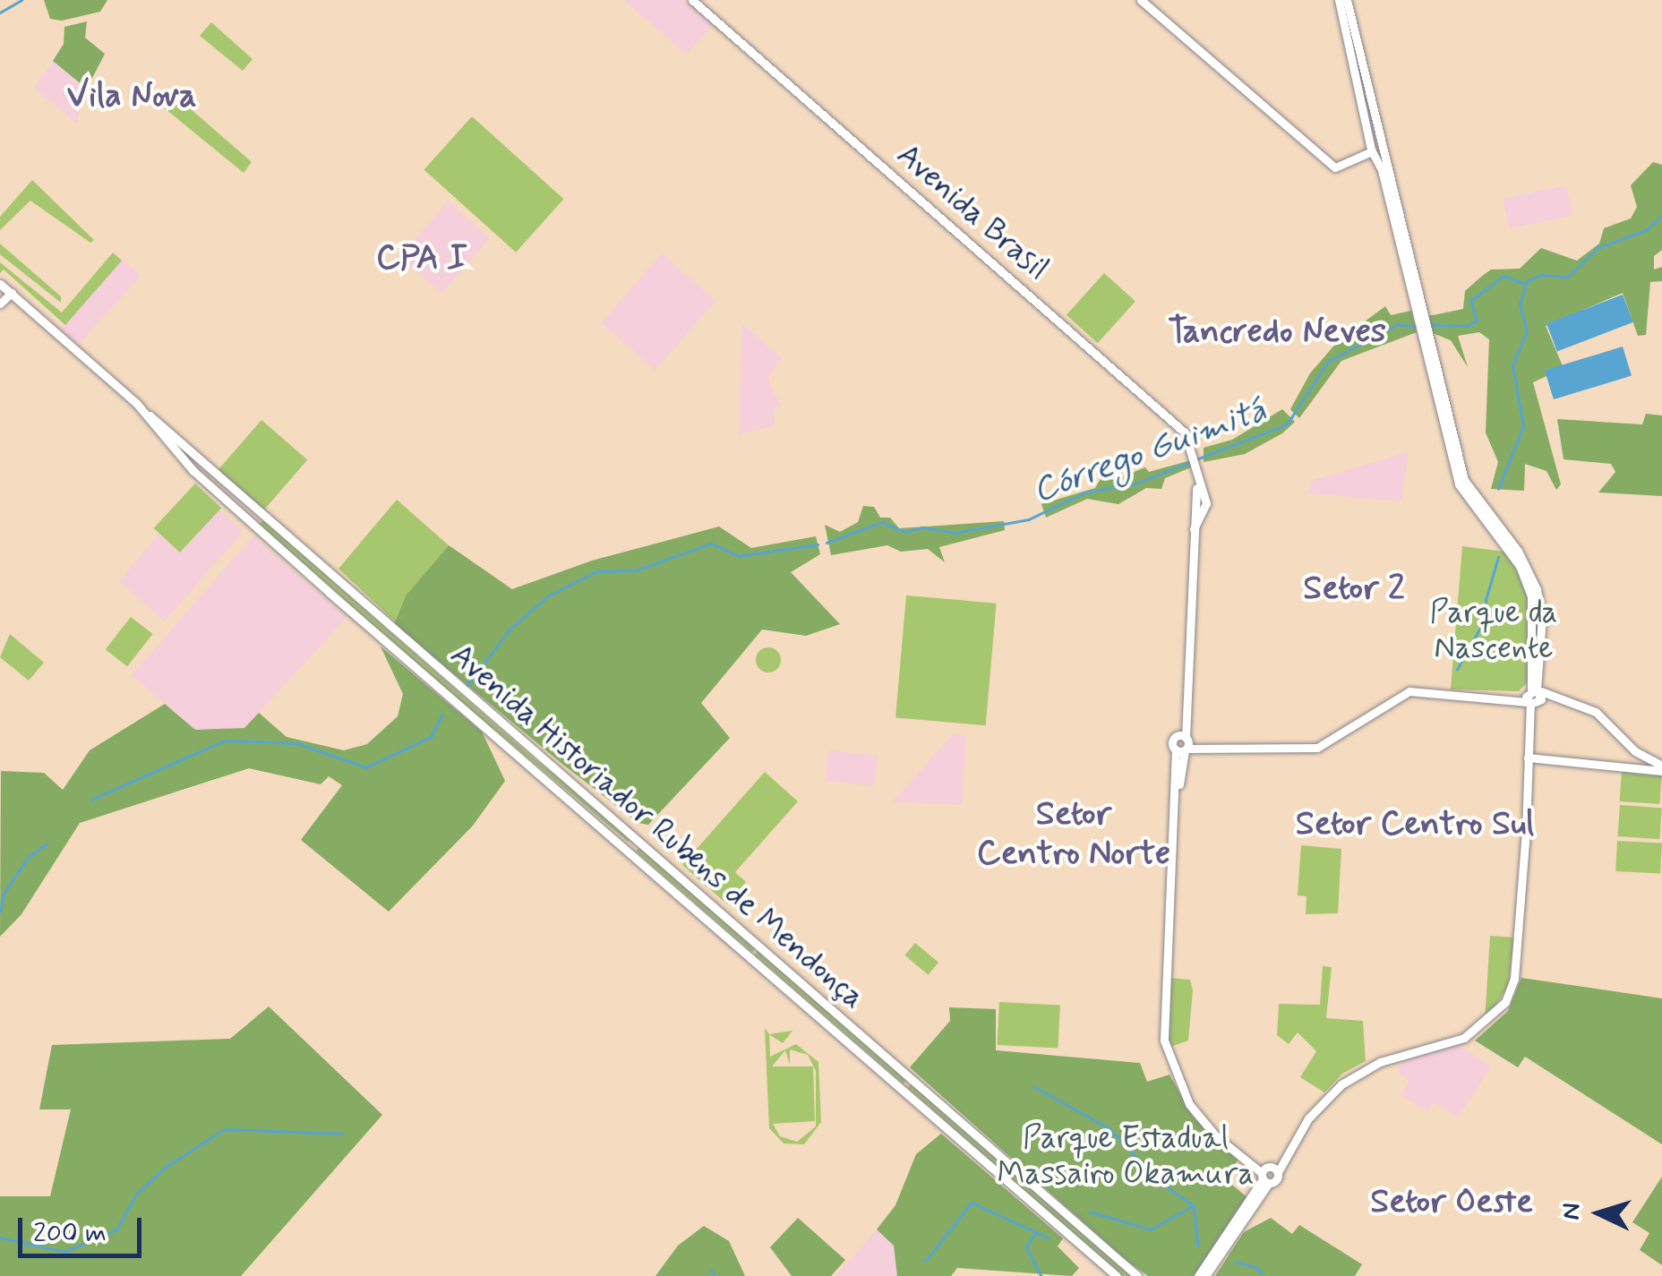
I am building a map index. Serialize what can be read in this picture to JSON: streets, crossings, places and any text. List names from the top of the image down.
{
  "streets": {
    "main road": ["Avenida Brasil", "Avenida Historiador Rubens de Mendonça"]
  },
  "districts": [
    "Vila Nova",
    "CPA I",
    "Tancredo Neves",
    "Setor 2",
    "Setor Centro Norte",
    "Setor Centro Sul",
    "Setor Oeste"
  ],
  "water": ["Córrego Guimitá"],
  "parks": ["Parque da Nascente", "Parque Estadual Massairo Okamura"],
  "scale_bar": "200 m",
  "north": "left"
}
